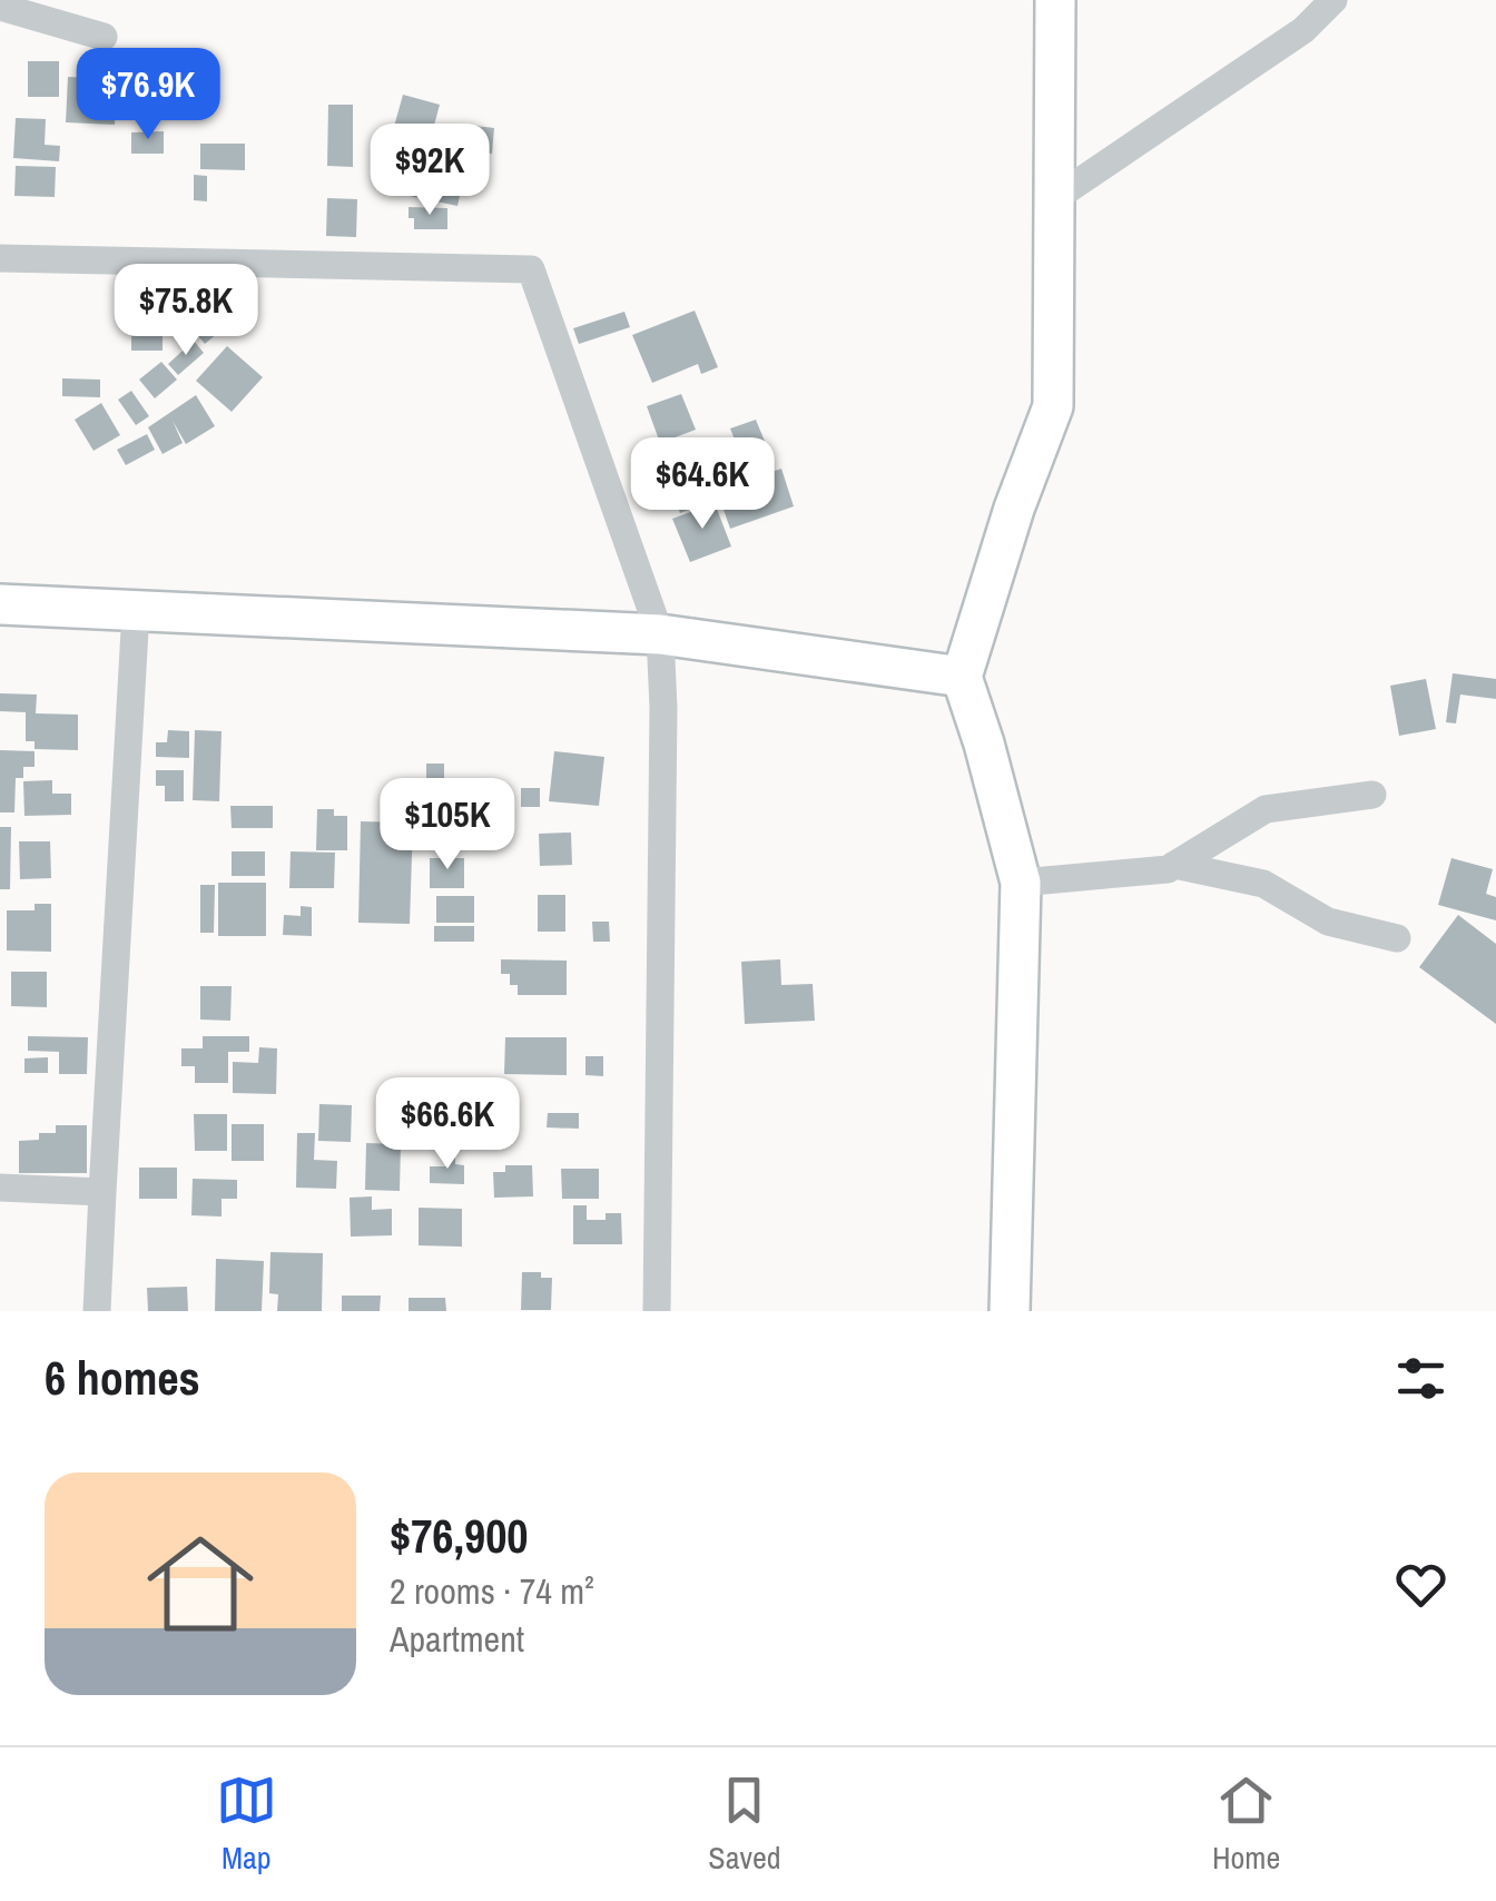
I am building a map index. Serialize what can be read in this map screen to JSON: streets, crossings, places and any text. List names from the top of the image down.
{
  "page": {
    "price": [
      "$76.9K",
      "$92K",
      "$75.8K",
      "$64.6K",
      "$105K",
      "$66.6K"
    ],
    "heading": "6 homes",
    "list": [
      {
        "name": "$76,900",
        "note": "2 rooms · 74 m² · Apartment"
      }
    ],
    "tabs": ["Map", "Saved", "Home"]
  }
}
